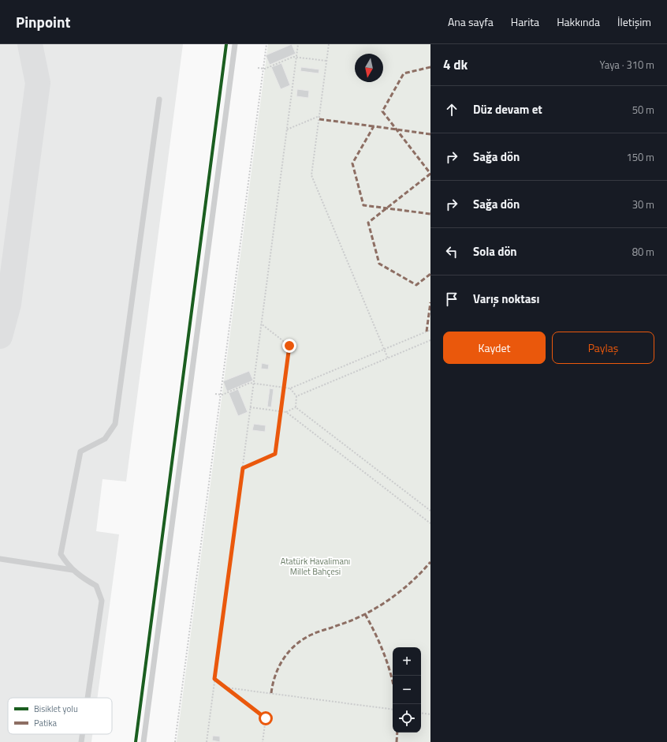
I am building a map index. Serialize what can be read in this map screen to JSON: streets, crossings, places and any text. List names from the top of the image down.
{
  "parks": ["Atatürk Havalimanı Millet Bahçesi"],
  "legend": ["Bisiklet yolu", "Patika"],
  "north": "bottom",
  "page": {
    "header": "Pinpoint",
    "nav": [
      "Ana sayfa",
      "Harita",
      "Hakkında",
      "İletişim"
    ],
    "heading": ["4 dk", "Yaya · 310 m"],
    "list": [
      ["Düz devam et", "50 m"],
      ["Sağa dön", "150 m"],
      ["Sağa dön", "30 m"],
      ["Sola dön", "80 m"],
      "Varış noktası"
    ],
    "buttons": ["Kaydet", "Paylaş"],
    "map_buttons": ["+", "−"]
  }
}
